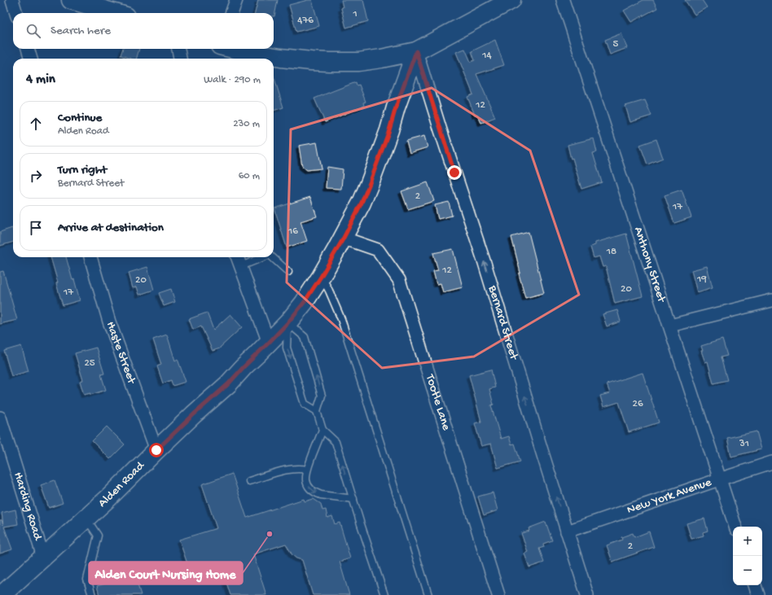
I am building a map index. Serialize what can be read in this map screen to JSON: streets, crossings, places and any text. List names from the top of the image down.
{
  "streets": {
    "main road": ["Alden Road"],
    "street": [
      "Anthony Street",
      "Bernard Street",
      "Haste Street",
      "Tootle Lane",
      "New York Avenue",
      "Harding Road"
    ]
  },
  "crossings": [
    ["Anthony Street", "New York Avenue"],
    ["Bernard Street", "Alden Road"],
    ["Bernard Street", "New York Avenue"],
    ["Haste Street", "Alden Road"],
    ["Tootle Lane", "Alden Road"],
    ["Alden Road", "Harding Road"]
  ],
  "one_way": ["Bernard Street"],
  "places": ["Alden Court Nursing Home"],
  "house_numbers": [
    "1",
    "476",
    "5",
    "14",
    "12",
    "2",
    "17",
    "16",
    "18",
    "12",
    "19",
    "20",
    "20",
    "17",
    "25",
    "26",
    "31",
    "2"
  ],
  "page": {
    "search": "Search here",
    "heading": ["4 min", "Walk · 290 m"],
    "list": [
      ["Continue", "Alden Road", "230 m"],
      ["Turn right", "Bernard Street", "60 m"],
      "Arrive at destination"
    ],
    "map_buttons": ["+", "−"]
  }
}
